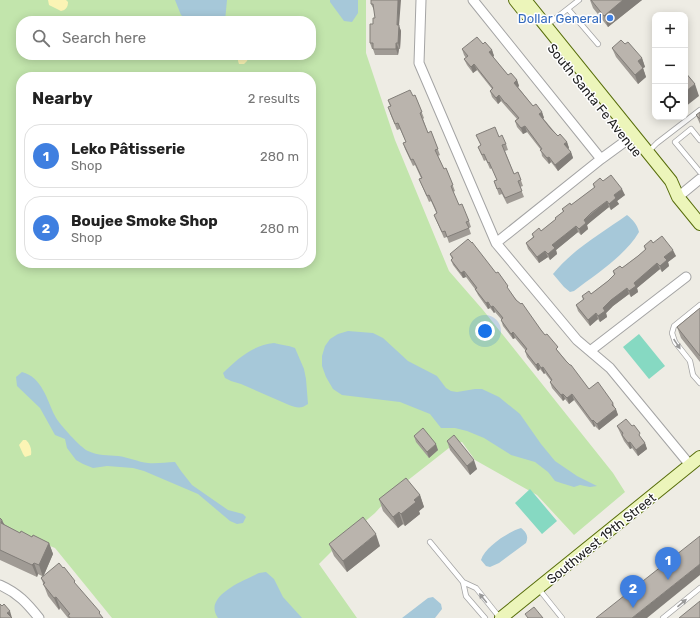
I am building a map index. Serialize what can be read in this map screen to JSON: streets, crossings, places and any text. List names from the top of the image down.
{
  "streets": {
    "main road": ["South Santa Fe Avenue", "Southwest 19th Street"]
  },
  "places": ["Dollar General"],
  "page": {
    "map_buttons": ["+", "−"],
    "search": "Search here",
    "heading": ["Nearby", "2 results"],
    "list": [
      {
        "mark": "1",
        "name": "Leko Pâtisserie",
        "note": "Shop",
        "value": "280 m"
      },
      {
        "mark": "2",
        "name": "Boujee Smoke Shop",
        "note": "Shop",
        "value": "280 m"
      }
    ],
    "pins": ["1", "2"]
  }
}
